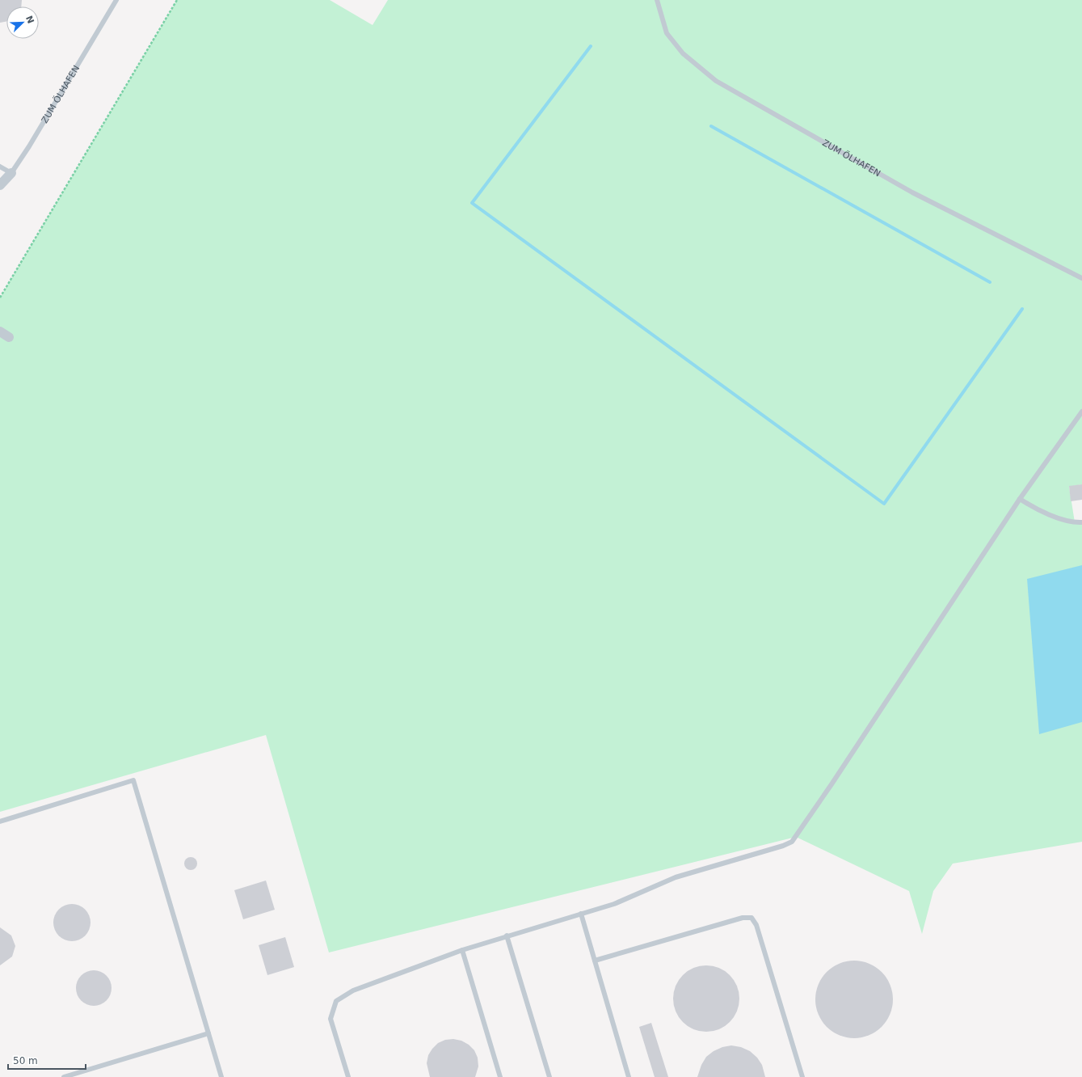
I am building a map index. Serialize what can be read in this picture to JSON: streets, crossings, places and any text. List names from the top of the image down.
{
  "streets": {
    "street": ["ZUM ÖLHAFEN"]
  },
  "scale_bar": "50 m",
  "north": "top right"
}
